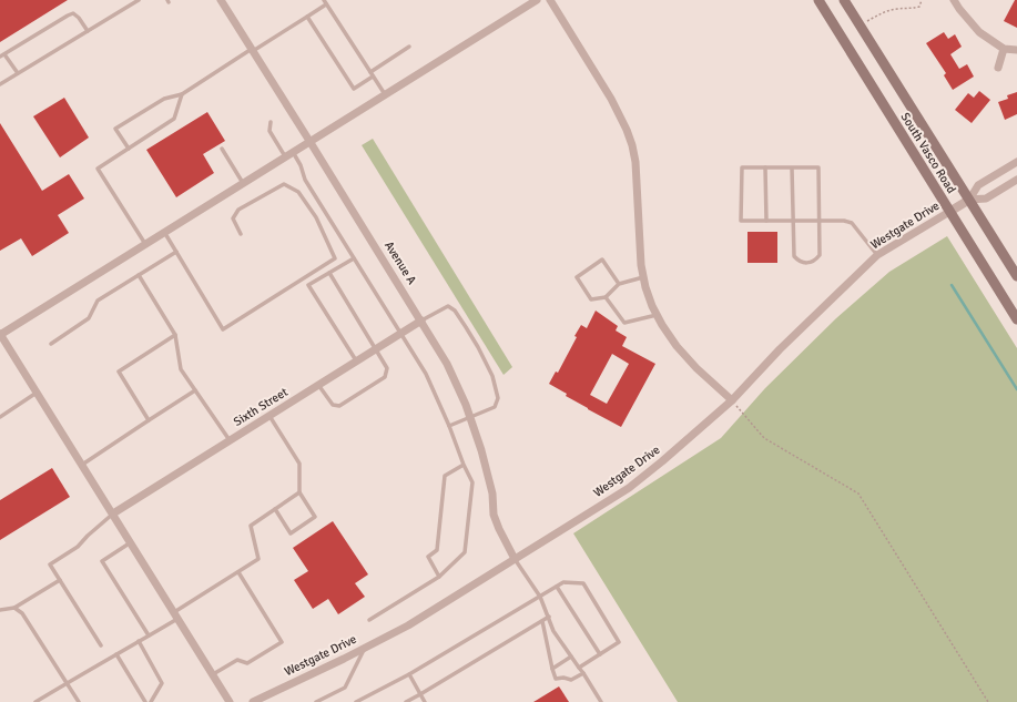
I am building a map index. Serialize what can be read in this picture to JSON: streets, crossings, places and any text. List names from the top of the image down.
{
  "streets": {
    "main road": ["South Vasco Road"],
    "street": ["Westgate Drive", "Avenue A", "Sixth Street"]
  },
  "crossings": [
    ["South Vasco Road", "Westgate Drive"],
    ["Westgate Drive", "Avenue A"],
    ["Avenue A", "Sixth Street"]
  ]
}
